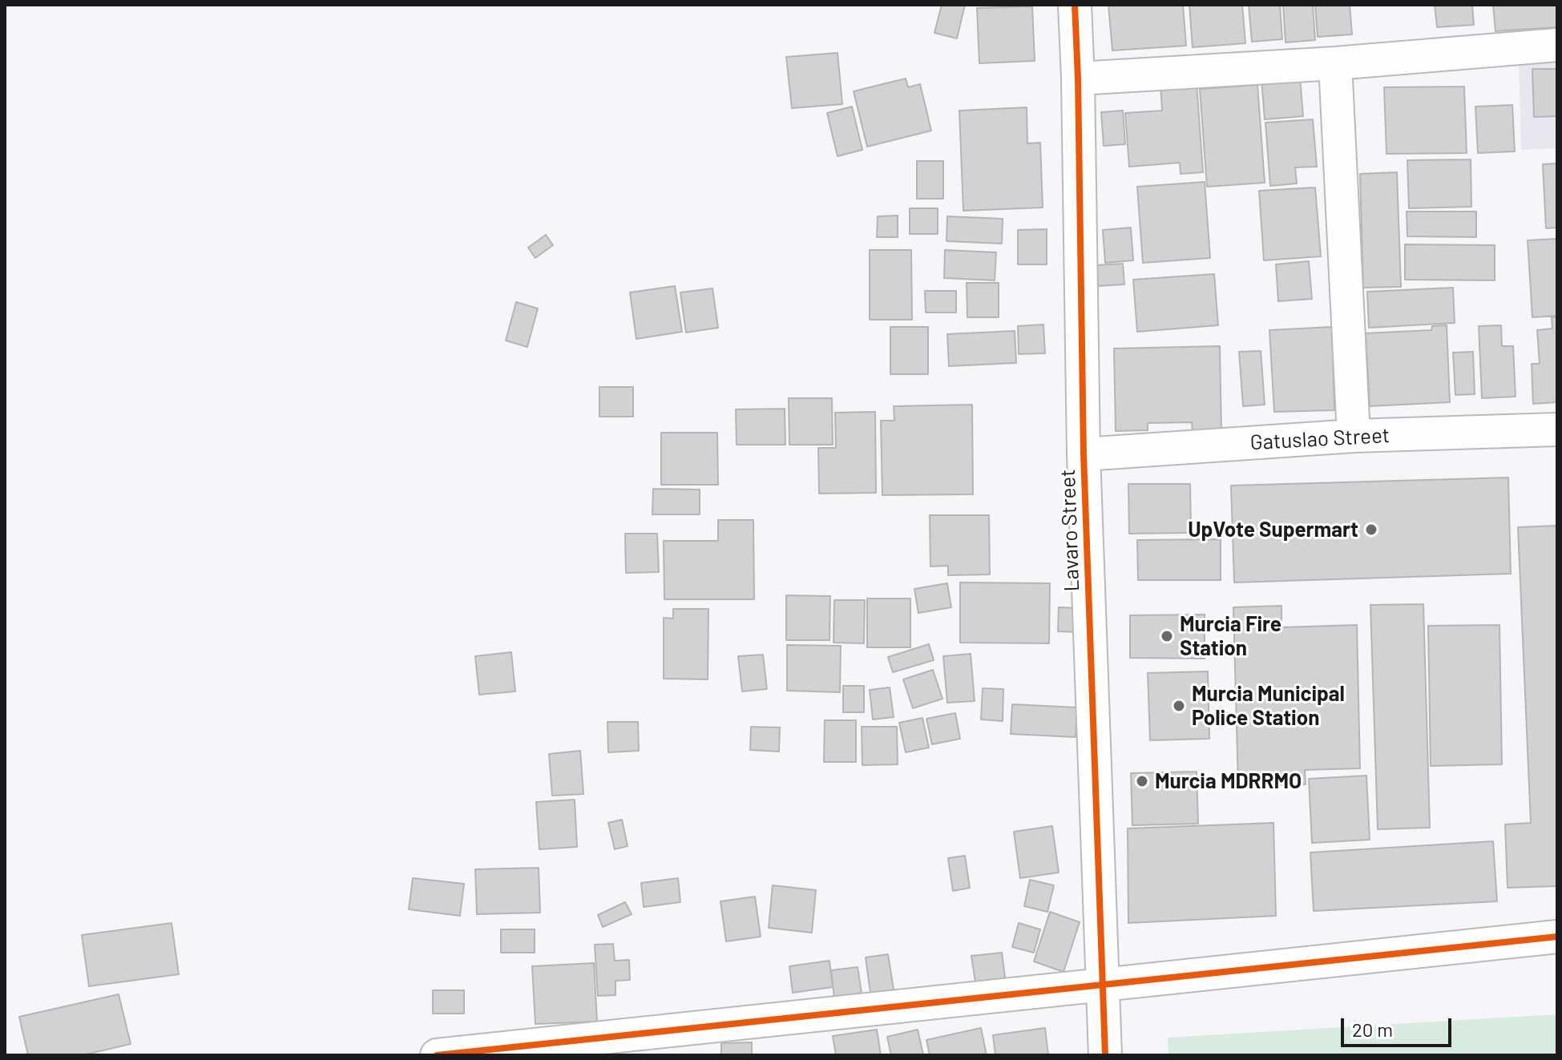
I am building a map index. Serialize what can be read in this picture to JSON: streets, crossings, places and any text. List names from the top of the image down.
{
  "streets": {
    "street": ["Gatuslao Street", "Lavaro Street"]
  },
  "crossings": [
    ["Gatuslao Street", "Lavaro Street"]
  ],
  "places": [
    "UpVote Supermart",
    "Murcia Fire Station",
    "Murcia Municipal Police Station",
    "Murcia MDRRMO"
  ],
  "scale_bar": "20 m"
}
